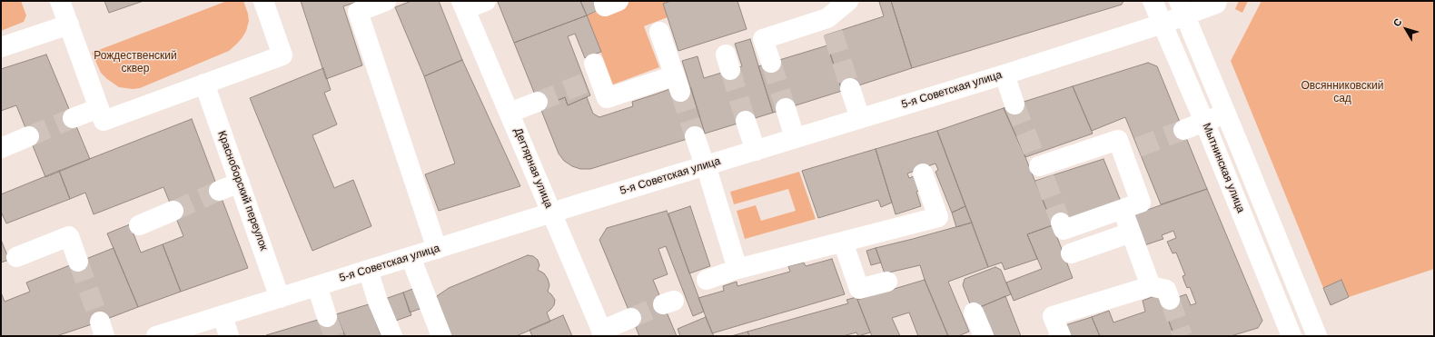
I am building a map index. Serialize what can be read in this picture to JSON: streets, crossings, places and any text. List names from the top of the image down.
{
  "streets": {
    "street": [
      "5-я Советская улица",
      "Дегтярная улица",
      "Мытнинская улица",
      "Красноборский переулок"
    ]
  },
  "crossings": [
    ["5-я Советская улица", "Дегтярная улица"],
    ["5-я Советская улица", "Мытнинская улица"],
    ["5-я Советская улица", "Красноборский переулок"]
  ],
  "parks": ["Рождественский сквер", "Овсянниковский сад"],
  "north": "top left"
}
